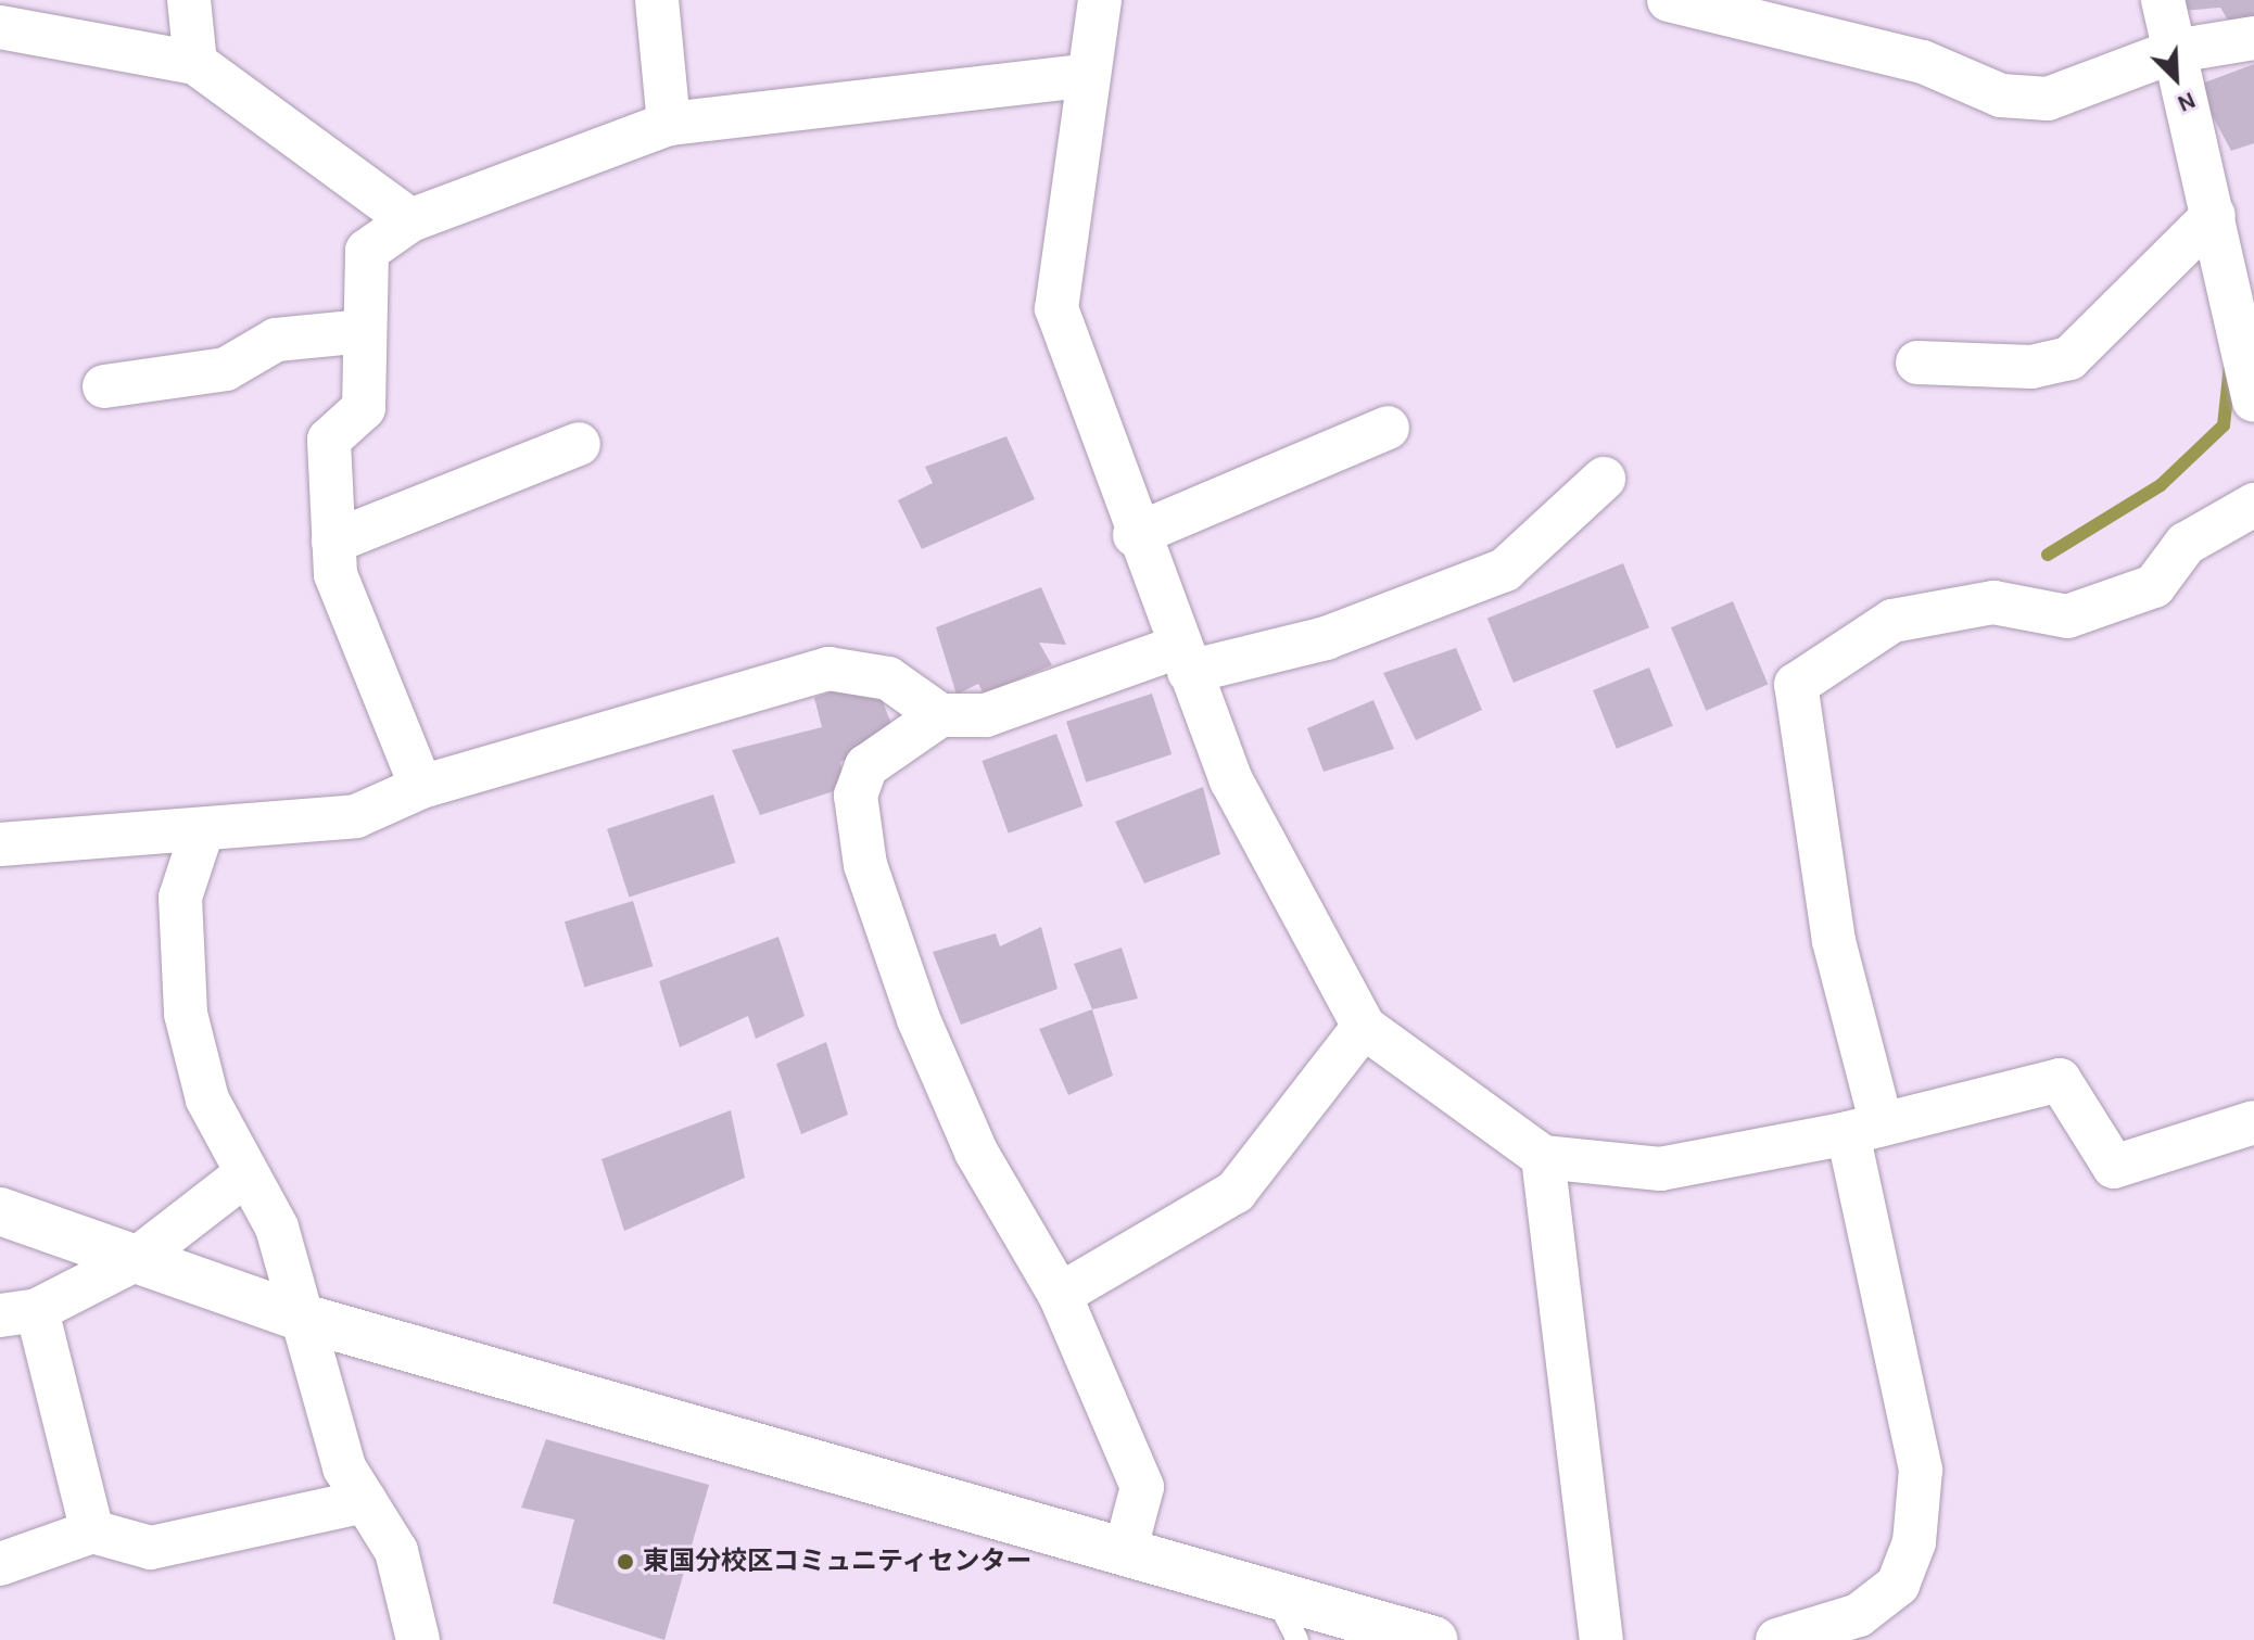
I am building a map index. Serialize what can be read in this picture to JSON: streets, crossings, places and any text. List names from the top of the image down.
{
  "places": ["東国分校区コミュニティセンター"],
  "north": "bottom right"
}
